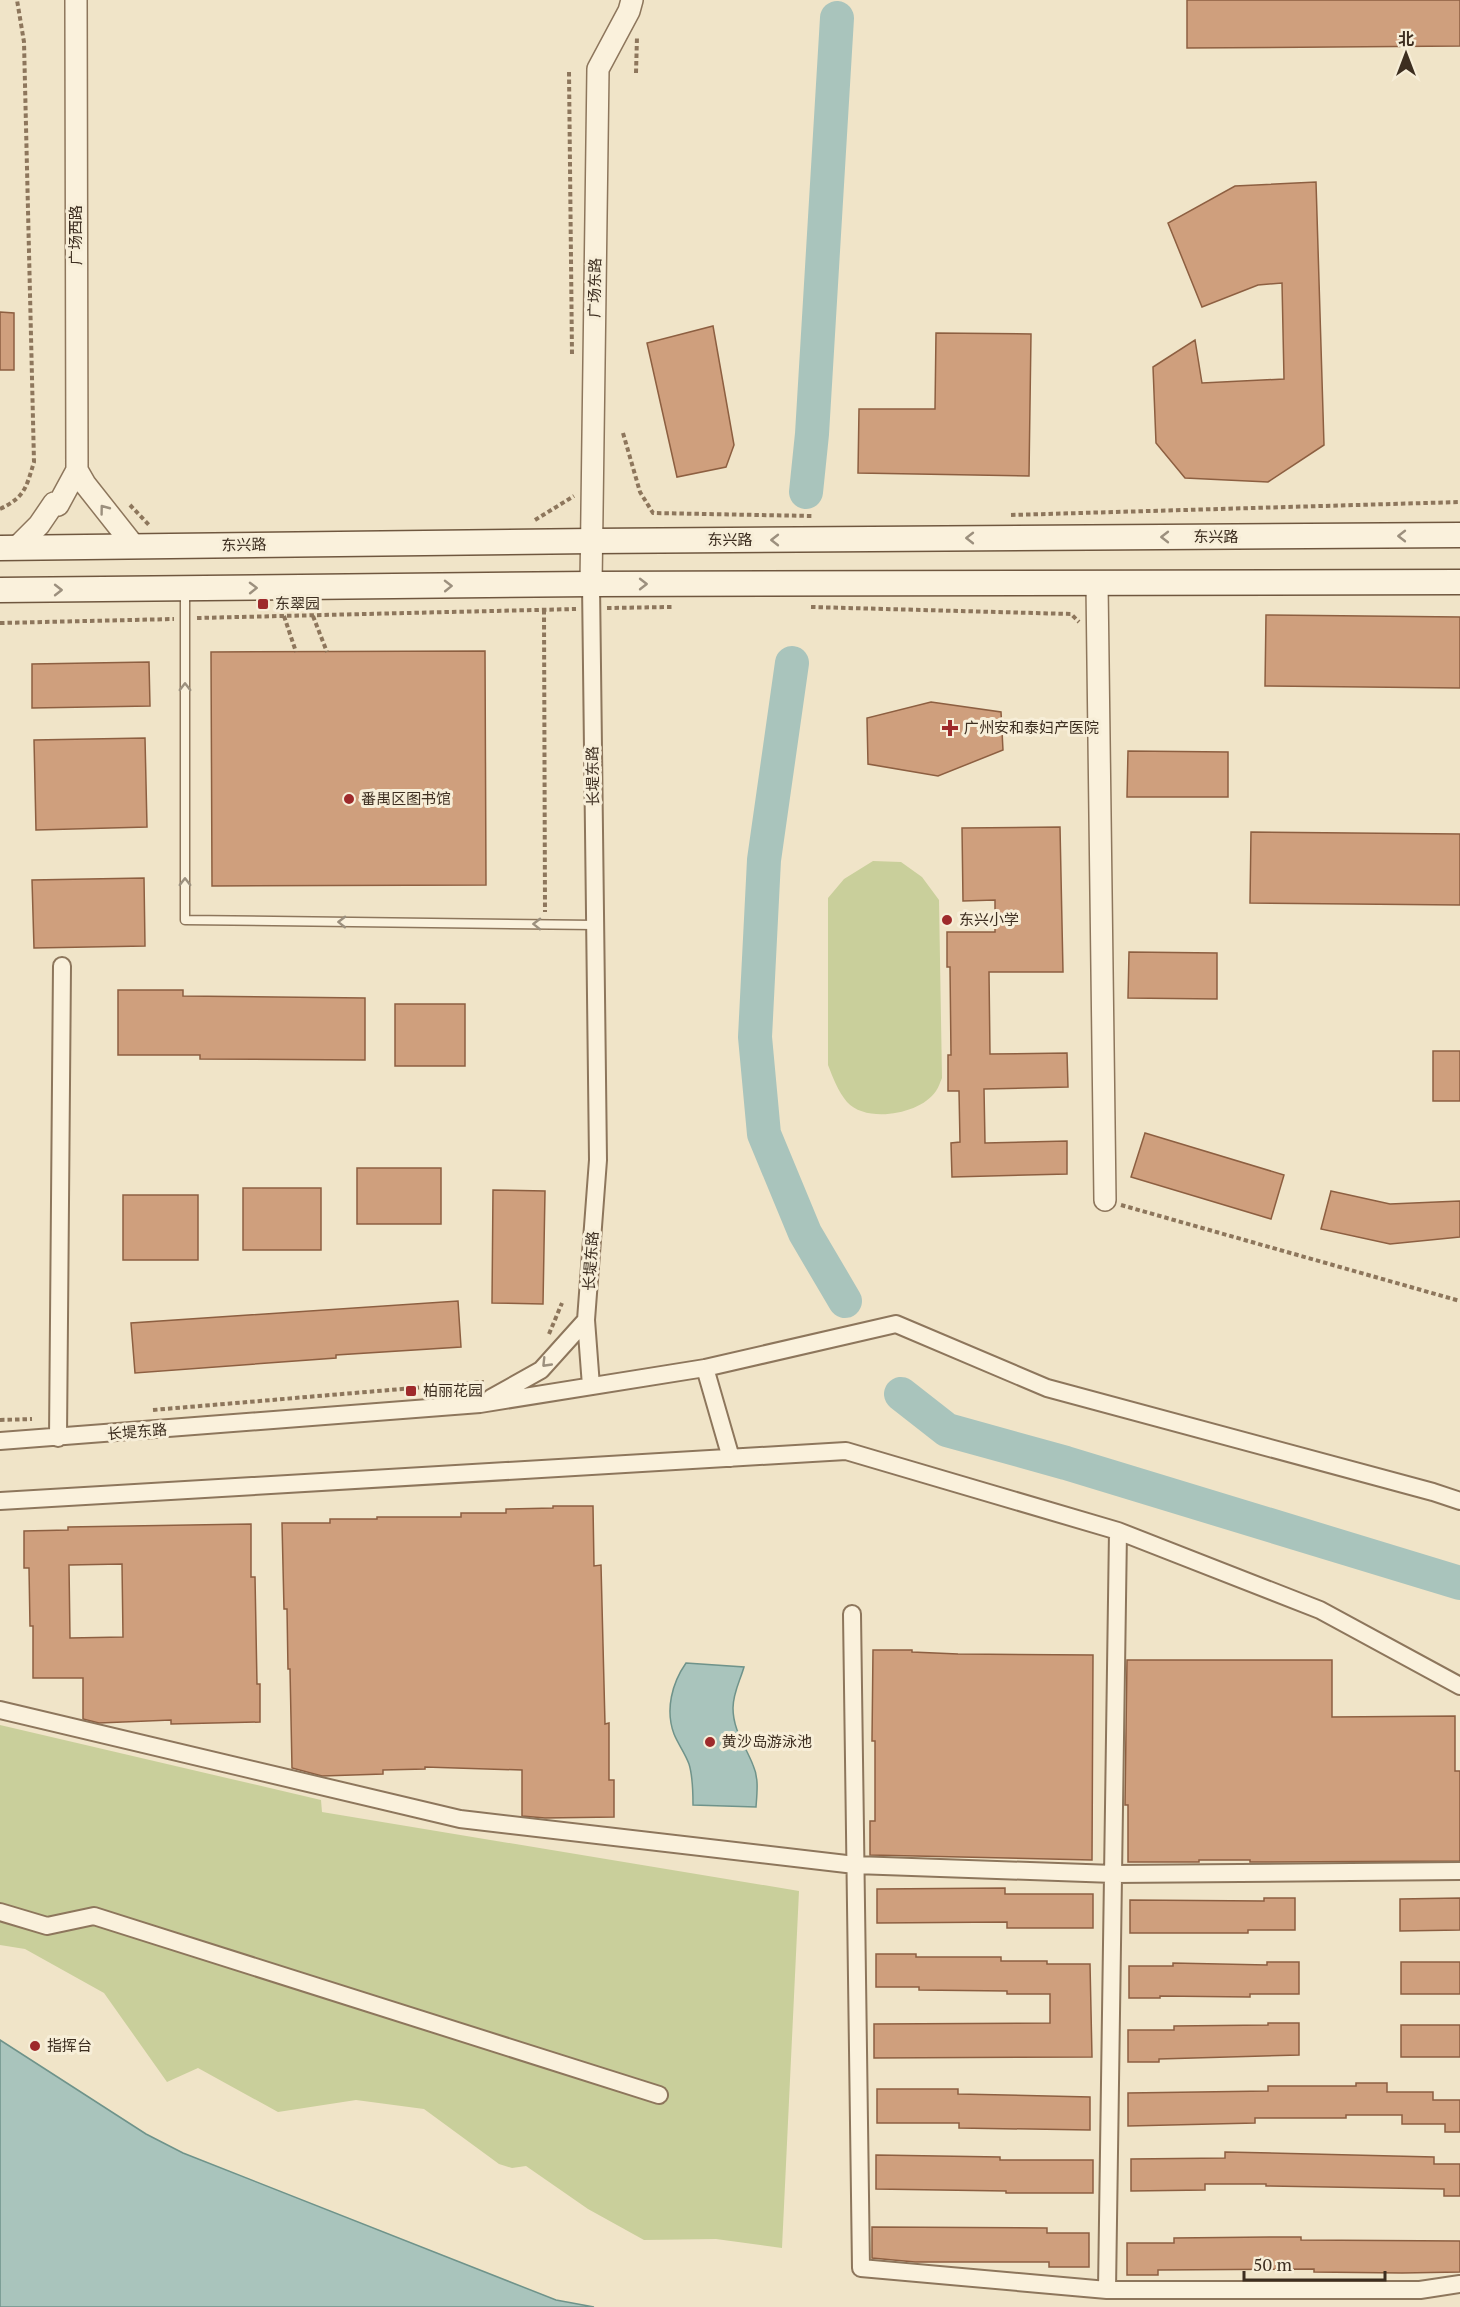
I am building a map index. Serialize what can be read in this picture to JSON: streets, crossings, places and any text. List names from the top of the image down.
{
  "streets": {
    "main road": ["东兴路"],
    "street": ["广场西路", "广场东路", "长堤东路"]
  },
  "crossings": [
    ["广场东路", "东兴路"],
    ["广场东路", "长堤东路"]
  ],
  "places": {
    "transit": ["东翠园", "柏丽花园"],
    "health": ["广州安和泰妇产医院"],
    "other": [
      "番禺区图书馆",
      "东兴小学",
      "黄沙岛游泳池",
      "指挥台"
    ]
  },
  "scale_bar": "50 m",
  "north": "top"
}
